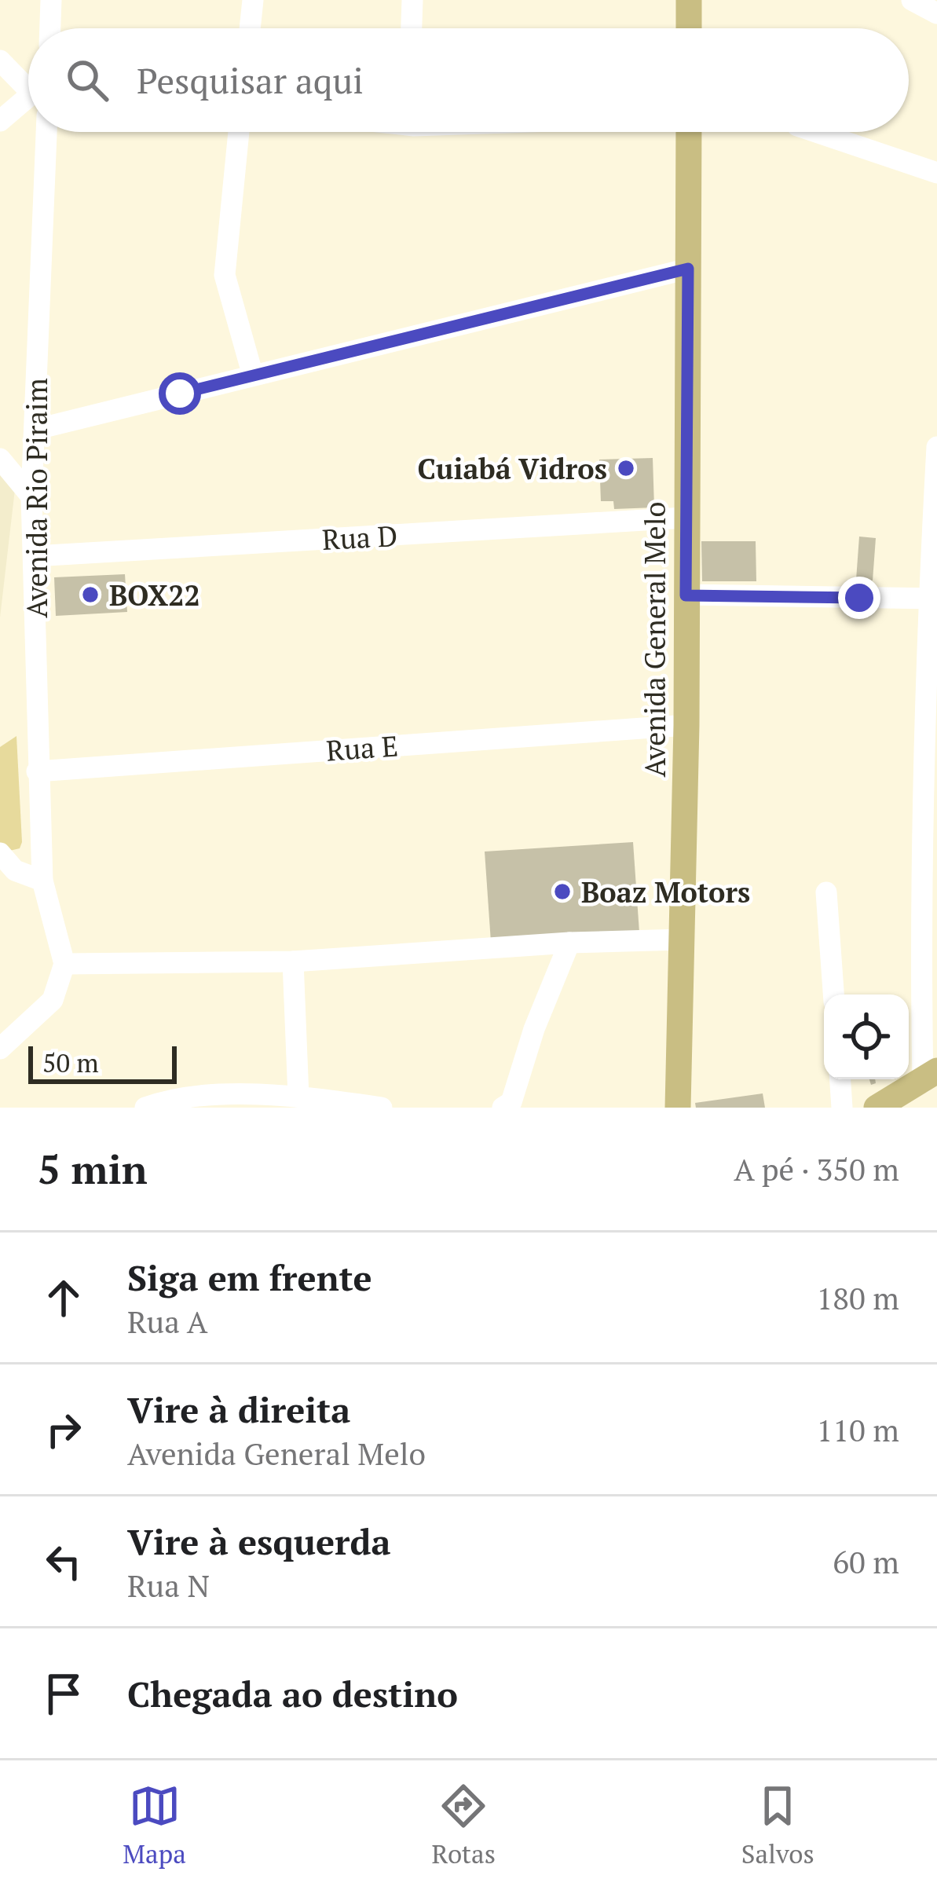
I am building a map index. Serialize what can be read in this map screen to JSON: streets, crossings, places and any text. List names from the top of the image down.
{
  "streets": {
    "main road": ["Avenida General Melo"],
    "street": ["Avenida Rio Piraim", "Rua D", "Rua E"]
  },
  "crossings": [
    ["Avenida Rio Piraim", "Rua D"],
    ["Avenida Rio Piraim", "Rua E"],
    ["Rua D", "Avenida General Melo"],
    ["Avenida General Melo", "Rua E"]
  ],
  "places": ["Cuiabá Vidros", "BOX22", "Boaz Motors"],
  "scale_bar": "50 m",
  "page": {
    "search": "Pesquisar aqui",
    "scale": "50 m",
    "heading": ["5 min", "A pé · 350 m"],
    "list": [
      ["Siga em frente", "Rua A", "180 m"],
      ["Vire à direita", "Avenida General Melo", "110 m"],
      ["Vire à esquerda", "Rua N", "60 m"],
      "Chegada ao destino"
    ],
    "nav": ["Mapa", "Rotas", "Salvos"]
  }
}
